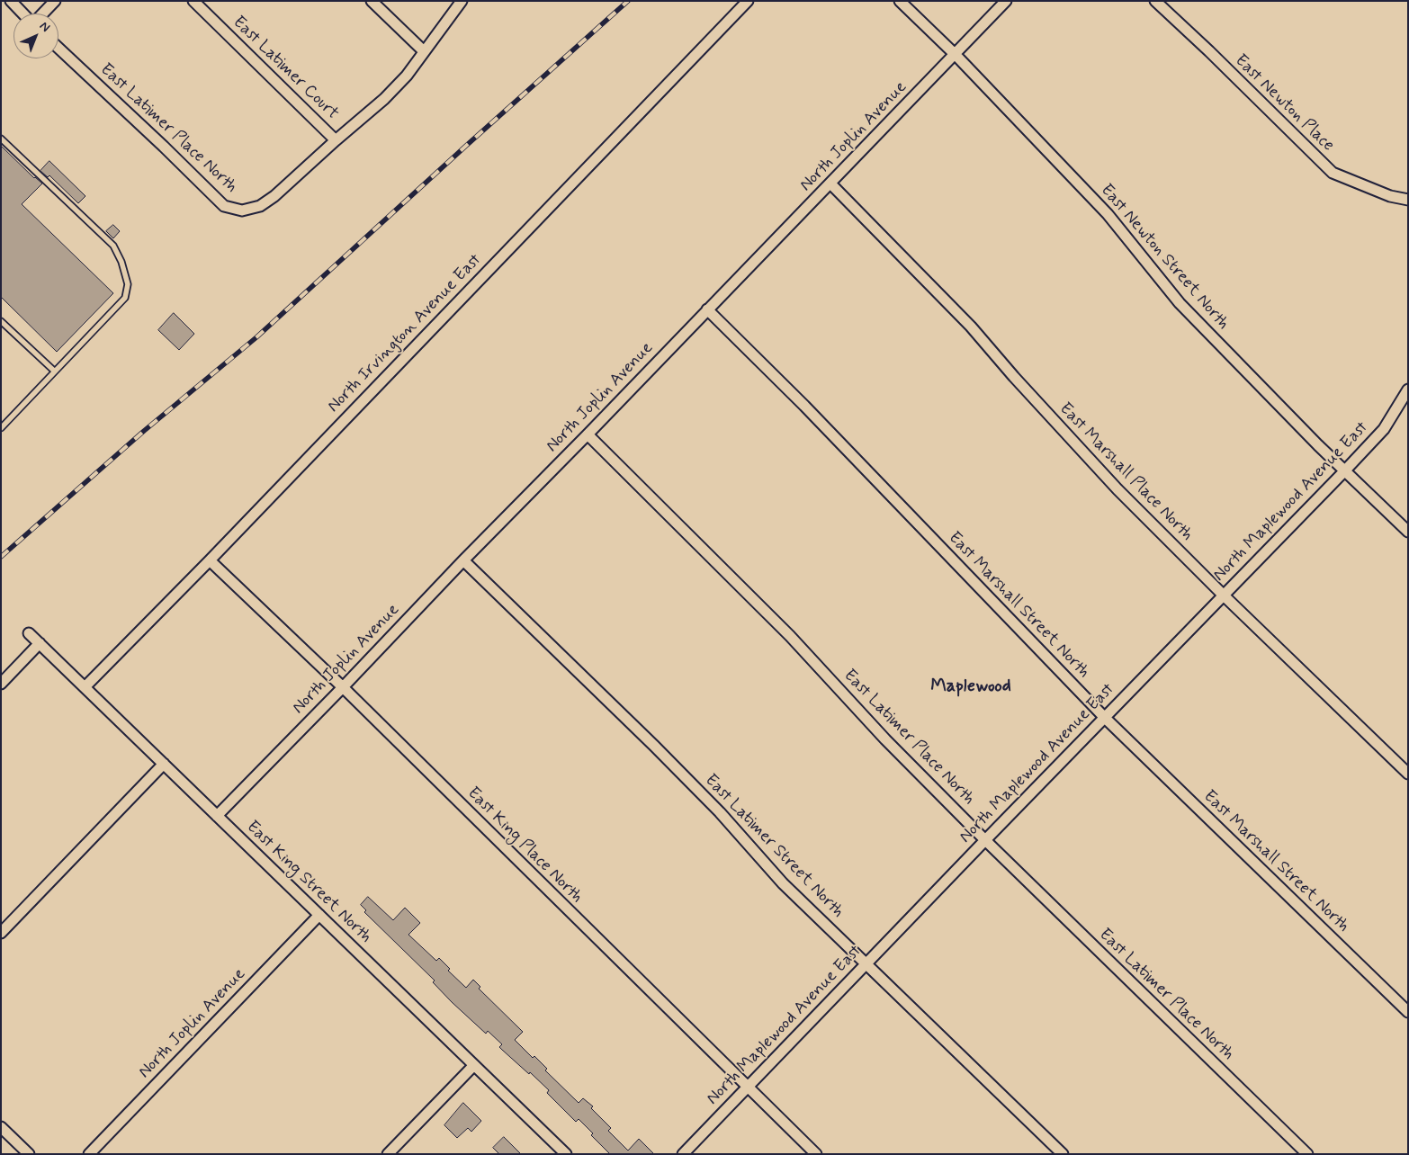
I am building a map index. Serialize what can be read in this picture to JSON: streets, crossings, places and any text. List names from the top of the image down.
{
  "streets": {
    "street": [
      "East Latimer Court",
      "East Newton Place",
      "East Latimer Place North",
      "North Joplin Avenue",
      "East Newton Street North",
      "North Irvington Avenue East",
      "East Marshall Place North",
      "North Maplewood Avenue East",
      "East Marshall Street North",
      "East King Place North",
      "East Latimer Street North",
      "East King Street North"
    ]
  },
  "crossings": [
    ["East Latimer Court", "East Latimer Place North"],
    ["East Latimer Place North", "North Joplin Avenue"],
    ["East Latimer Place North", "North Maplewood Avenue East"],
    ["North Joplin Avenue", "East Newton Street North"],
    ["North Joplin Avenue", "East Marshall Place North"],
    ["North Joplin Avenue", "East Marshall Street North"],
    ["North Joplin Avenue", "East King Place North"],
    ["North Joplin Avenue", "East Latimer Street North"],
    ["North Joplin Avenue", "East King Street North"],
    ["East Newton Street North", "North Maplewood Avenue East"],
    ["North Irvington Avenue East", "East King Place North"],
    ["North Irvington Avenue East", "East King Street North"],
    ["East Marshall Place North", "North Maplewood Avenue East"],
    ["North Maplewood Avenue East", "East Marshall Street North"],
    ["North Maplewood Avenue East", "East King Place North"],
    ["North Maplewood Avenue East", "East Latimer Street North"]
  ],
  "districts": ["Maplewood"],
  "north": "top right"
}
